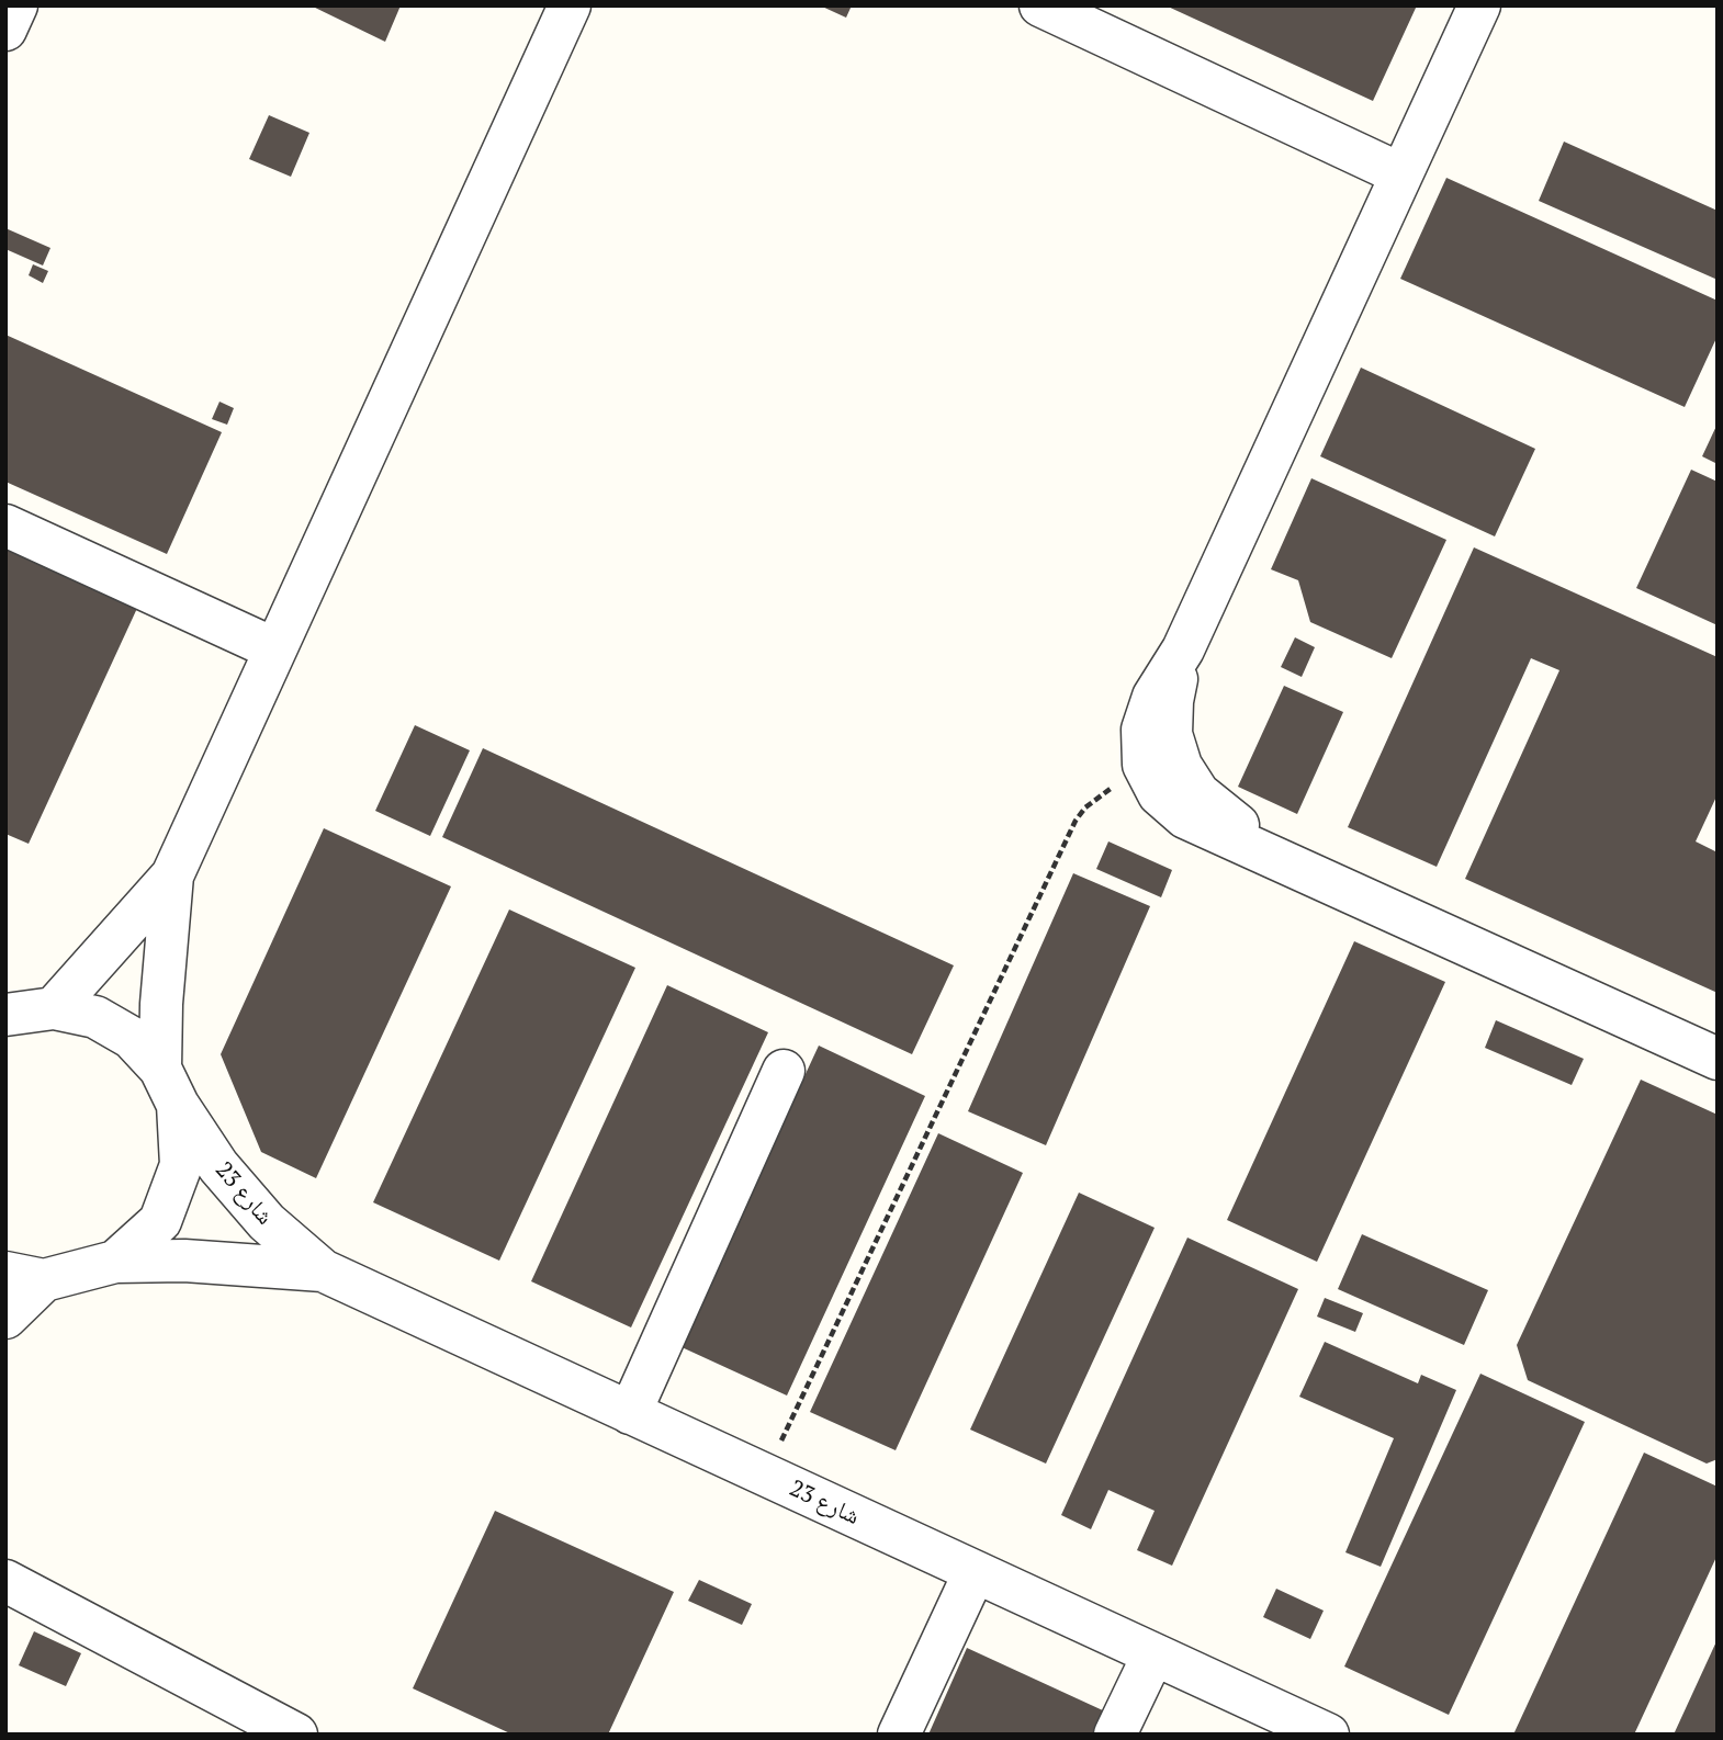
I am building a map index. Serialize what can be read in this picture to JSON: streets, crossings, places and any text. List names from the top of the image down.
{
  "streets": {
    "street": ["شارع 23"]
  }
}
